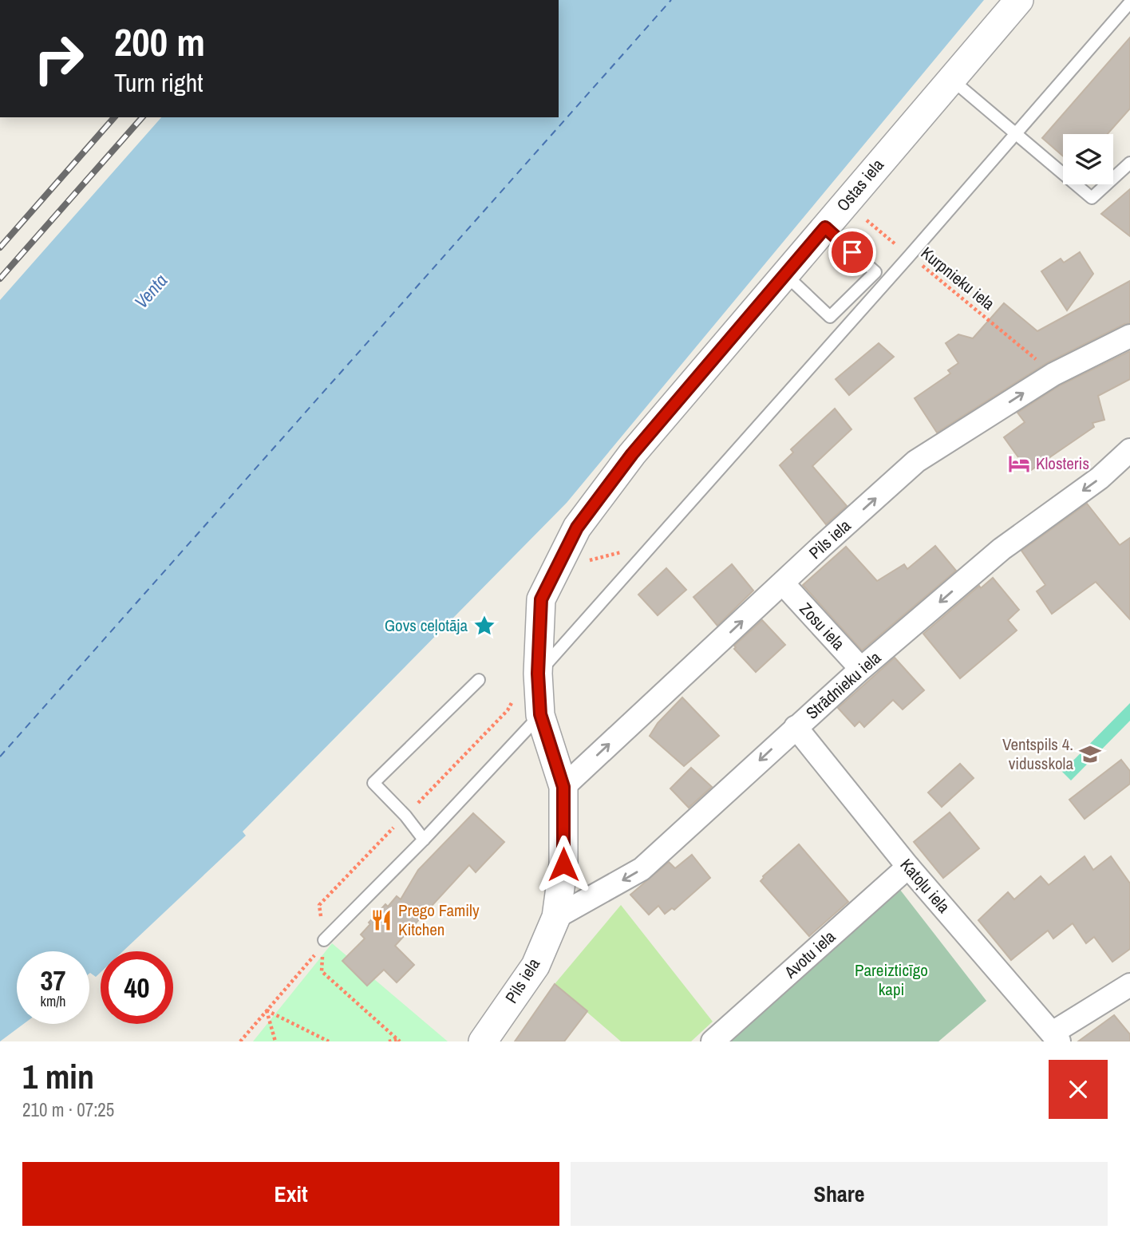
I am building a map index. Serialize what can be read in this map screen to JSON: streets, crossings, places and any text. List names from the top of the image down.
{
  "streets": {
    "street": [
      "Ostas iela",
      "Pils iela",
      "Zosu iela",
      "Strādnieku iela",
      "Katoļu iela",
      "Avotu iela"
    ],
    "path": ["Kurpnieku iela"]
  },
  "crossings": [
    ["Ostas iela", "Kurpnieku iela"],
    ["Ostas iela", "Pils iela"],
    ["Ostas iela", "Strādnieku iela"],
    ["Kurpnieku iela", "Pils iela"],
    ["Pils iela", "Zosu iela"],
    ["Pils iela", "Strādnieku iela"],
    ["Zosu iela", "Strādnieku iela"],
    ["Strādnieku iela", "Katoļu iela"],
    ["Katoļu iela", "Avotu iela"]
  ],
  "one_way": ["Pils iela", "Strādnieku iela"],
  "water": ["Venta"],
  "parks": ["Pareizticīgo kapi"],
  "places": {
    "hotel": ["Klosteris"],
    "place": ["Govs ceļotāja"],
    "school or university": ["Ventspils 4. vidusskola"],
    "restaurant": ["Prego Family Kitchen"]
  },
  "page": {
    "turn": ["200 m", "Turn right"],
    "speed": "37 km/h",
    "limit": "40",
    "heading": ["1 min", "210 m · 07:25"],
    "buttons": ["Exit", "Share"]
  }
}
